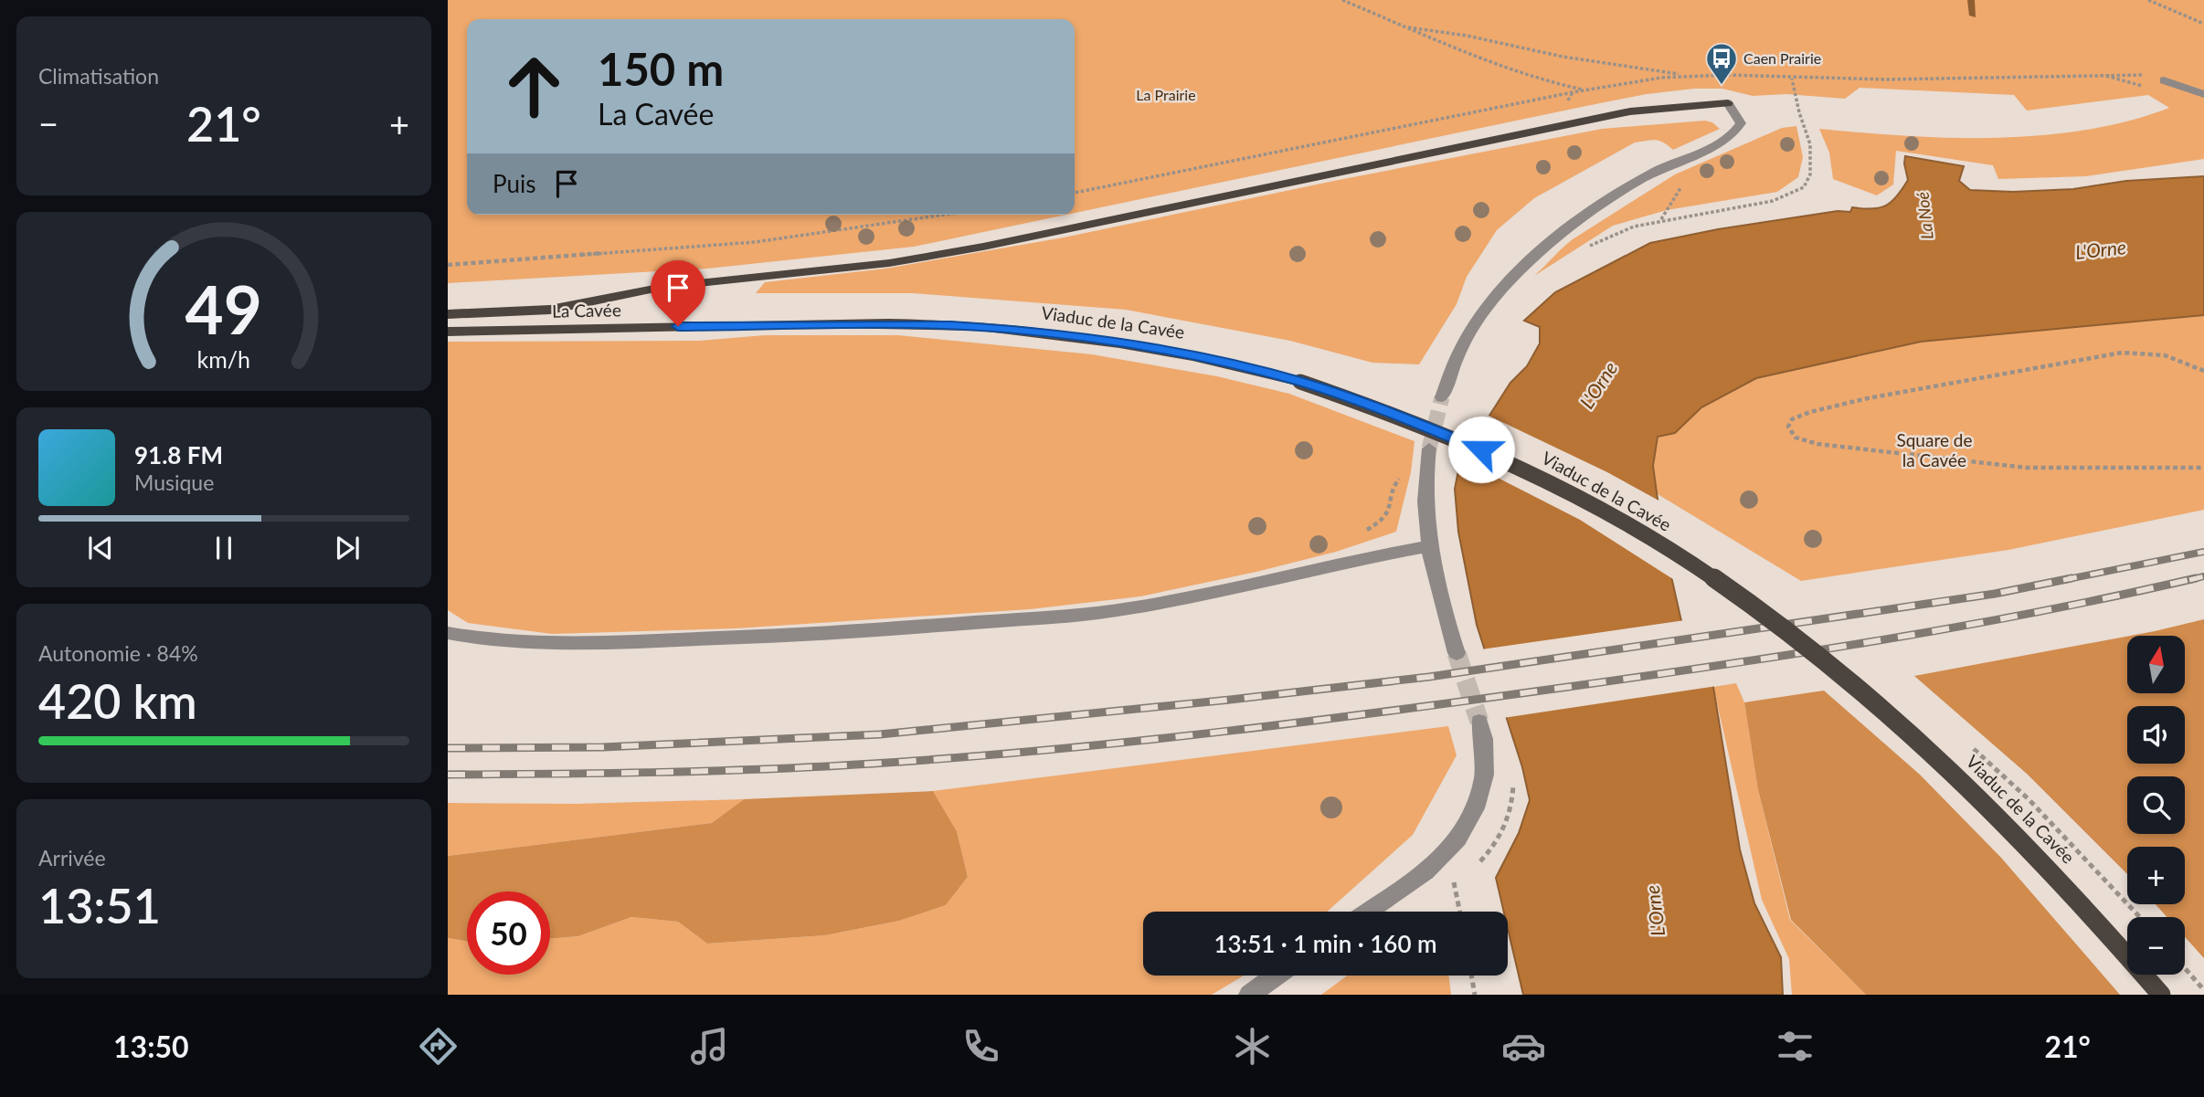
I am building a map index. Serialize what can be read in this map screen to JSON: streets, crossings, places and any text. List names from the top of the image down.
{
  "streets": {
    "main road": ["La Cavée", "Viaduc de la Cavée"]
  },
  "crossings": [
    ["La Cavée", "Viaduc de la Cavée"]
  ],
  "water": ["La Noé", "L'Orne"],
  "parks": ["La Prairie", "Square de la Cavée"],
  "places": {
    "bus stop": ["Caen Prairie"]
  },
  "north": "top",
  "page": {
    "tile": [
      "Climatisation",
      ["Autonomie · 84%", "420 km"],
      ["Arrivée", "13:51"]
    ],
    "turn": ["150 m", "La Cavée"],
    "heat": ["−", "21°", "+"],
    "then": "Puis",
    "song": ["91.8 FM", "Musique"],
    "map_buttons": ["+", "−"],
    "limit": "50",
    "trip": "13:51 · 1 min · 160 m",
    "tabs": ["13:50", "21°"],
    "gauge": ["49", "km/h"]
  }
}
